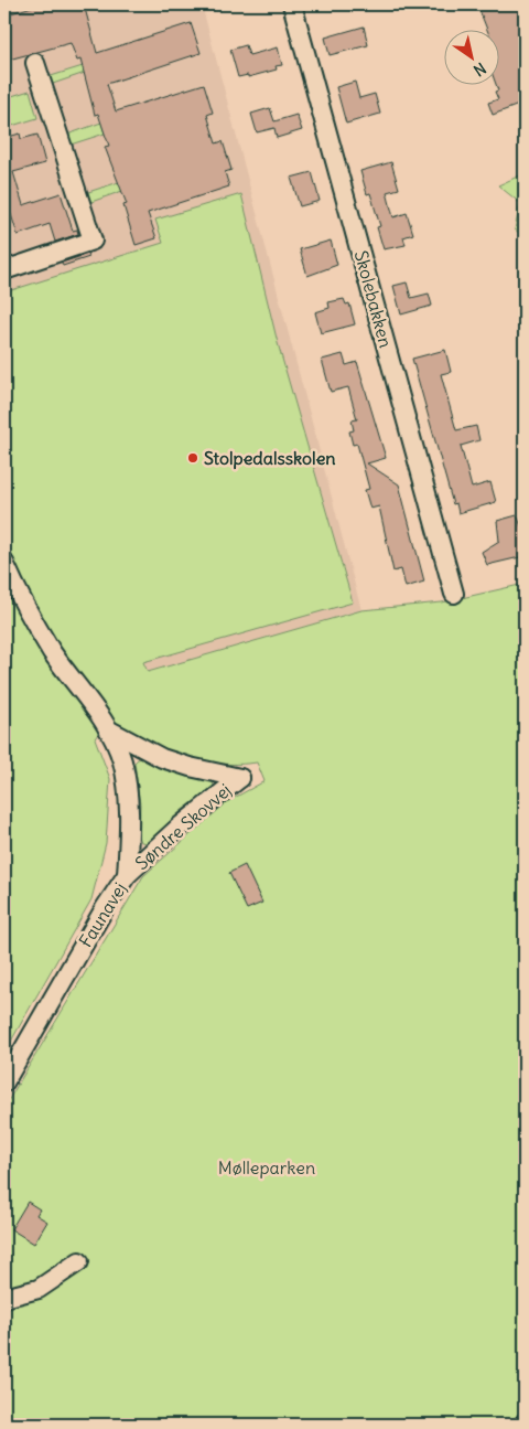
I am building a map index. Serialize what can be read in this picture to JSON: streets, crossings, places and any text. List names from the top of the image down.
{
  "streets": {
    "street": ["Skolebakken", "Søndre Skovvej", "Faunavej"]
  },
  "crossings": [
    ["Søndre Skovvej", "Faunavej"]
  ],
  "parks": ["Mølleparken"],
  "places": ["Stolpedalsskolen"],
  "north": "bottom right"
}
